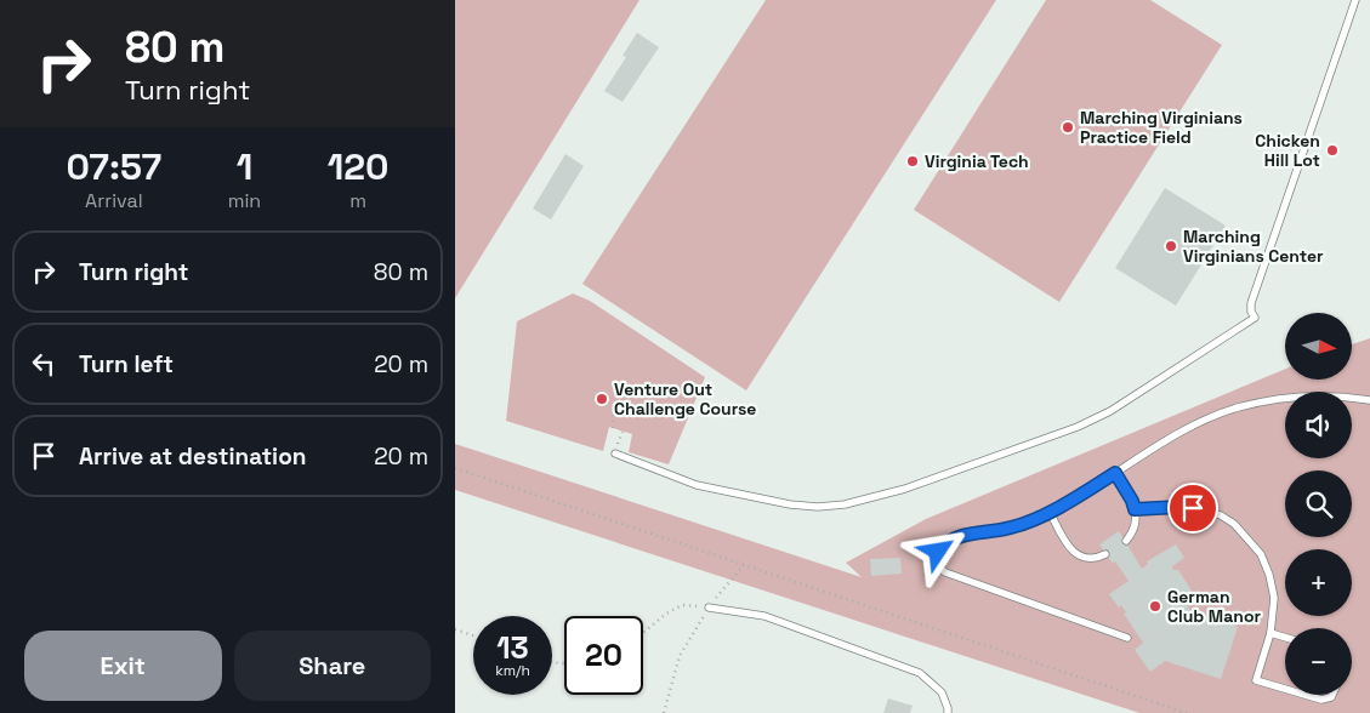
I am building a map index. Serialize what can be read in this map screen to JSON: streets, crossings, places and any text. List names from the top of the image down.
{
  "places": [
    "Marching Virginians Practice Field",
    "Chicken Hill Lot",
    "Virginia Tech",
    "Marching Virginians Center",
    "Venture Out Challenge Course",
    "German Club Manor"
  ],
  "north": "right",
  "page": {
    "turn": ["80 m", "Turn right"],
    "eta": [
      "07:57",
      "Arrival",
      "1",
      "min",
      "120",
      "m"
    ],
    "list": [
      {
        "name": "Turn right",
        "value": "80 m"
      },
      {
        "name": "Turn left",
        "value": "20 m"
      },
      {
        "name": "Arrive at destination",
        "value": "20 m"
      }
    ],
    "map_buttons": ["+", "−"],
    "speed": "13 km/h",
    "limit": "20",
    "buttons": ["Exit", "Share"]
  }
}
